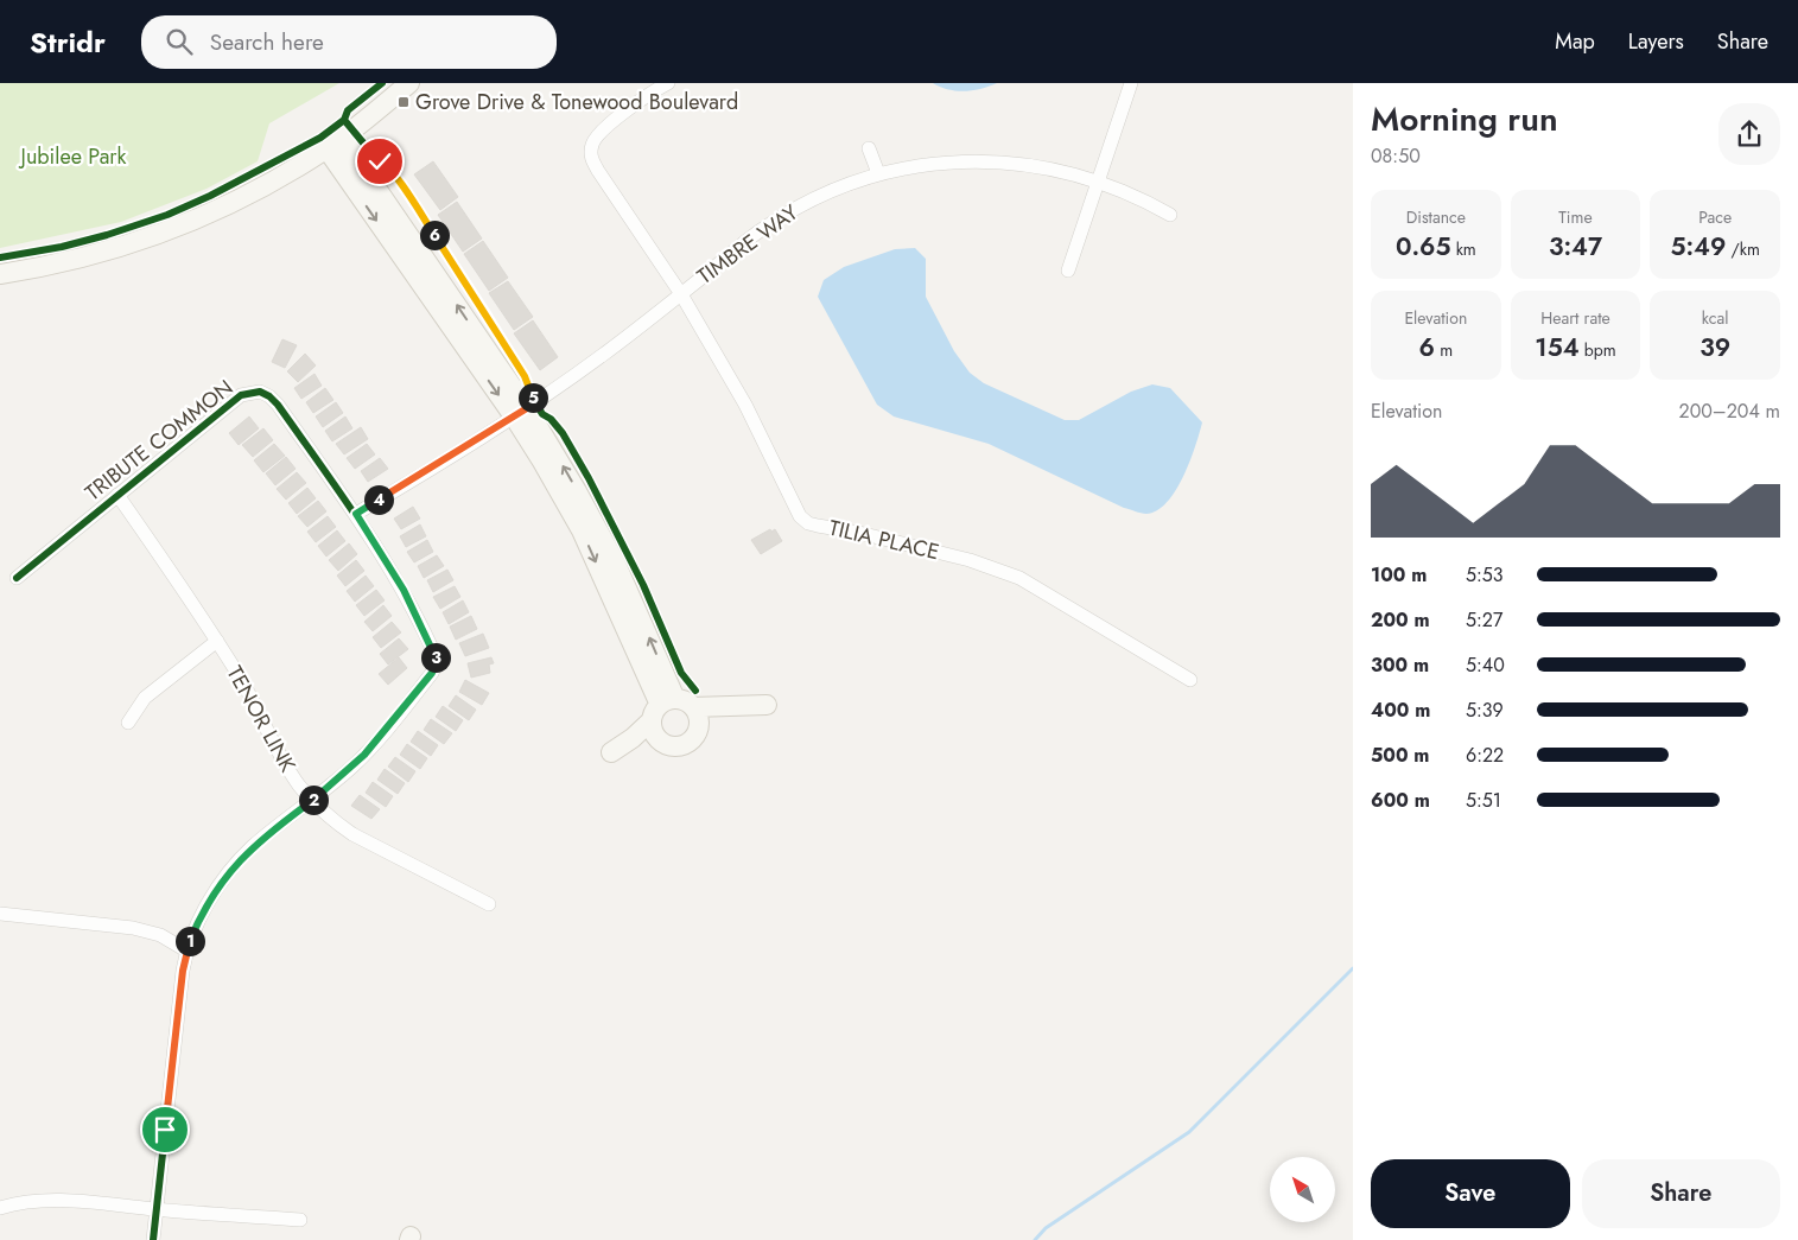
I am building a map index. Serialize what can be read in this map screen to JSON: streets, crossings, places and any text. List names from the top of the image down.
{
  "streets": {
    "street": [
      "TIMBRE WAY",
      "TRIBUTE COMMON",
      "TILIA PLACE",
      "TENOR LINK"
    ]
  },
  "crossings": [
    ["TIMBRE WAY", "TILIA PLACE"],
    ["TRIBUTE COMMON", "TENOR LINK"]
  ],
  "parks": ["Jubilee Park"],
  "places": {
    "transit": ["Grove Drive & Tonewood Boulevard"]
  },
  "north": "top left",
  "page": {
    "header": "Stridr",
    "search": "Search here",
    "nav": ["Map", "Layers", "Share"],
    "heading": ["Morning run", "08:50"],
    "stats": [
      ["Distance", "0.65 km"],
      ["Time", "3:47"],
      ["Pace", "5:49 /km"],
      ["Elevation", "6 m"],
      ["Heart rate", "154 bpm"],
      ["kcal", "39"]
    ],
    "pins": [
      "6",
      "5",
      "4",
      "3",
      "2",
      "1"
    ],
    "chart": ["Elevation", "200–204 m"],
    "list": [
      {
        "name": "100 m",
        "note": "5:53"
      },
      {
        "name": "200 m",
        "note": "5:27"
      },
      {
        "name": "300 m",
        "note": "5:40"
      },
      {
        "name": "400 m",
        "note": "5:39"
      },
      {
        "name": "500 m",
        "note": "6:22"
      },
      {
        "name": "600 m",
        "note": "5:51"
      }
    ],
    "buttons": ["Save", "Share"]
  }
}
